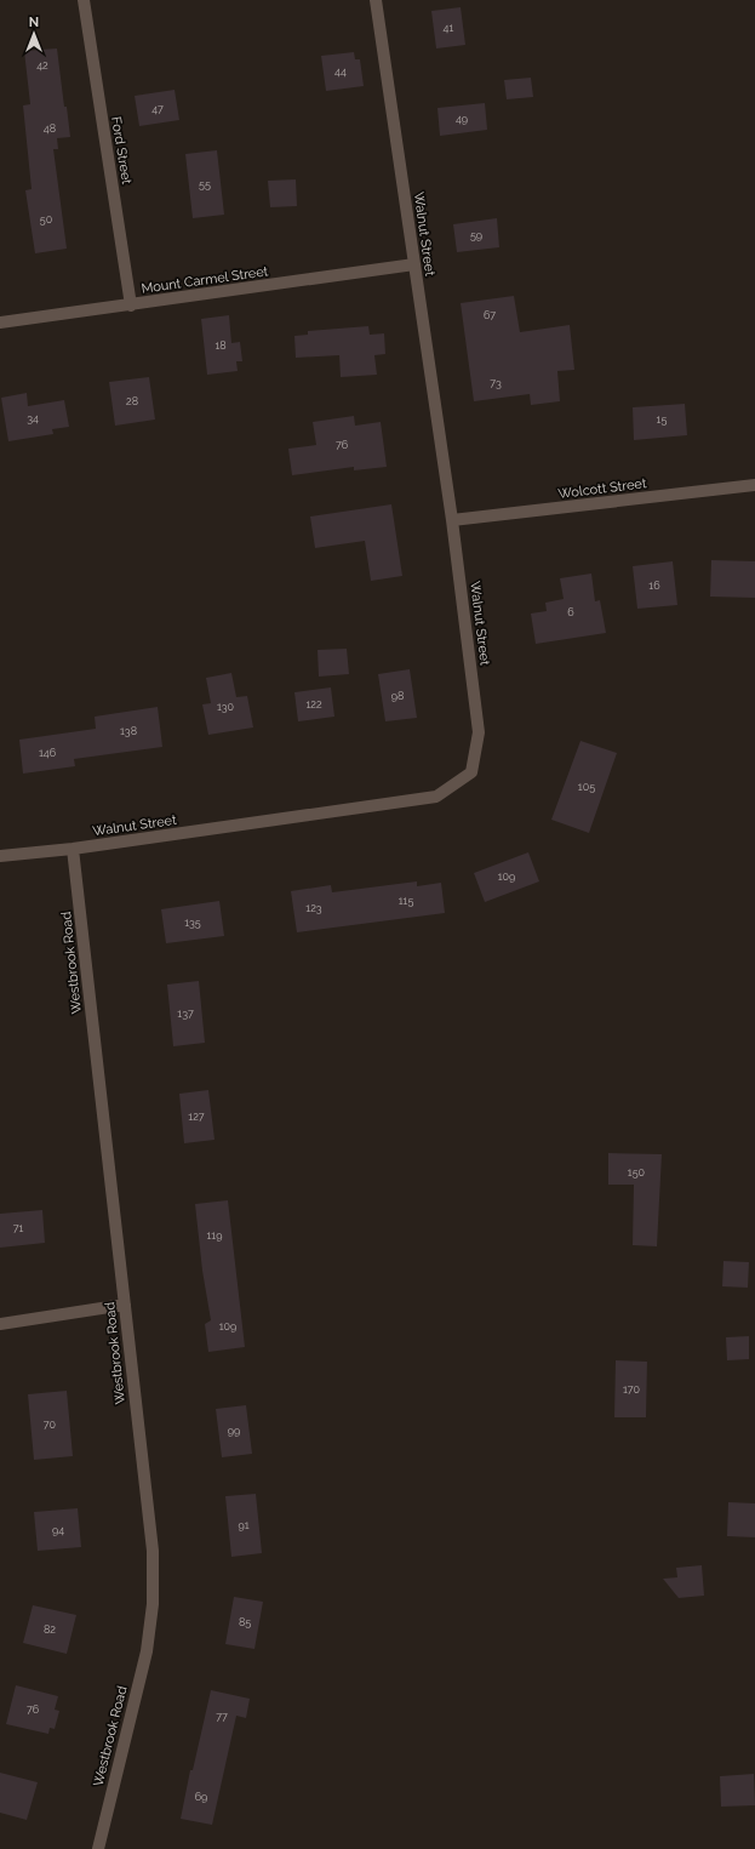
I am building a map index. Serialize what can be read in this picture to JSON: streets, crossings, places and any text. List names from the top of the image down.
{
  "streets": {
    "street": [
      "Ford Street",
      "Walnut Street",
      "Mount Carmel Street",
      "Wolcott Street",
      "Westbrook Road"
    ]
  },
  "crossings": [
    ["Ford Street", "Mount Carmel Street"],
    ["Walnut Street", "Mount Carmel Street"],
    ["Walnut Street", "Wolcott Street"],
    ["Walnut Street", "Westbrook Road"]
  ],
  "house_numbers": [
    "41",
    "42",
    "44",
    "47",
    "49",
    "48",
    "55",
    "50",
    "59",
    "67",
    "18",
    "73",
    "28",
    "34",
    "15",
    "76",
    "16",
    "6",
    "98",
    "122",
    "130",
    "138",
    "146",
    "105",
    "109",
    "115",
    "123",
    "135",
    "137",
    "127",
    "150",
    "71",
    "119",
    "109",
    "170",
    "70",
    "99",
    "91",
    "94",
    "85",
    "82",
    "76",
    "77",
    "69"
  ],
  "north": "top"
}
